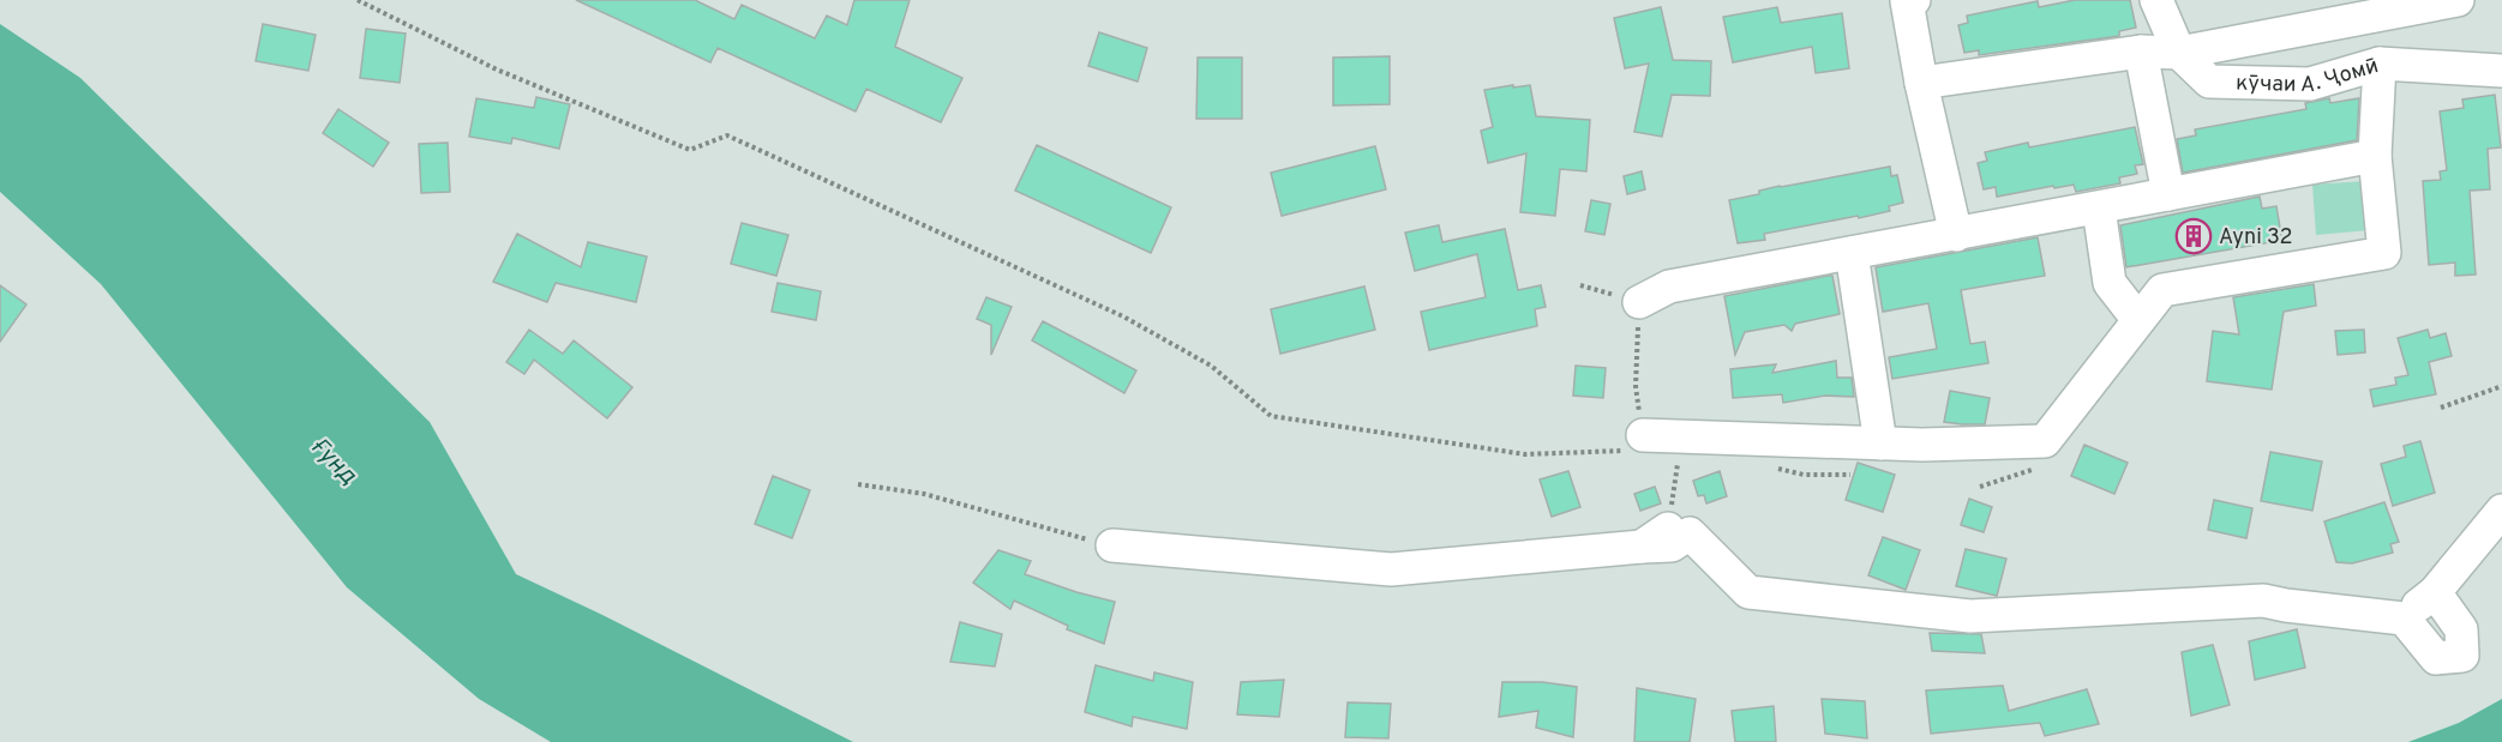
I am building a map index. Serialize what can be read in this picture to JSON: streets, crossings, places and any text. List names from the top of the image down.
{
  "streets": {
    "street": ["кӯчаи А. Ҷомӣ"]
  },
  "water": ["Ғунд"],
  "places": {
    "building": ["Ayni 32"]
  }
}
